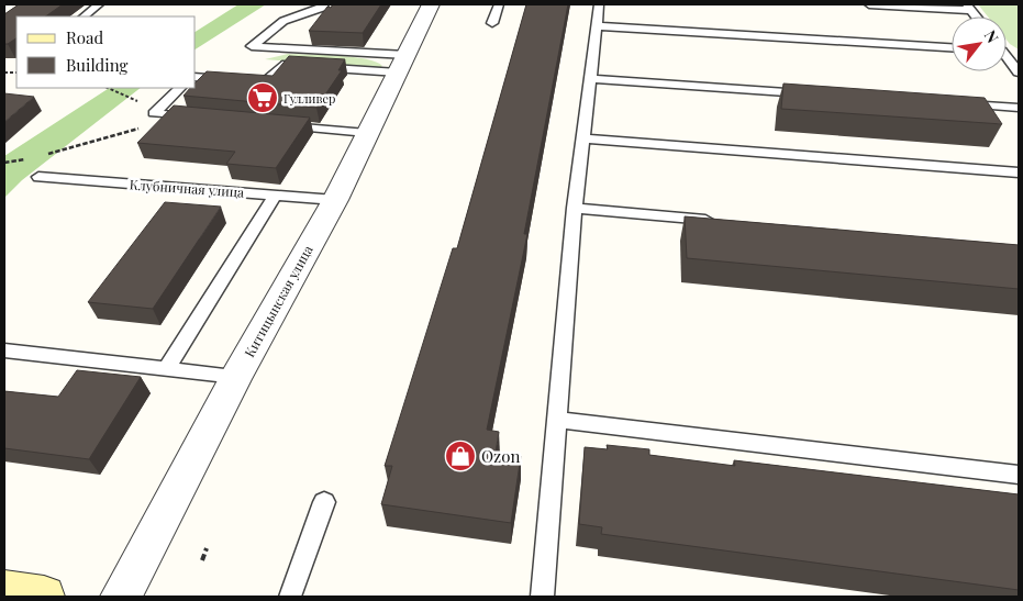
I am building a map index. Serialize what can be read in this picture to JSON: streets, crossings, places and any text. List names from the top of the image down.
{
  "streets": {
    "street": ["Китицынская улица"],
    "lane": ["Клубничная улица"]
  },
  "crossings": [
    ["Клубничная улица", "Китицынская улица"]
  ],
  "places": {
    "supermarket": ["Гулливер"],
    "shop": ["Ozon"]
  },
  "legend": ["Road", "Building"],
  "north": "top right"
}
